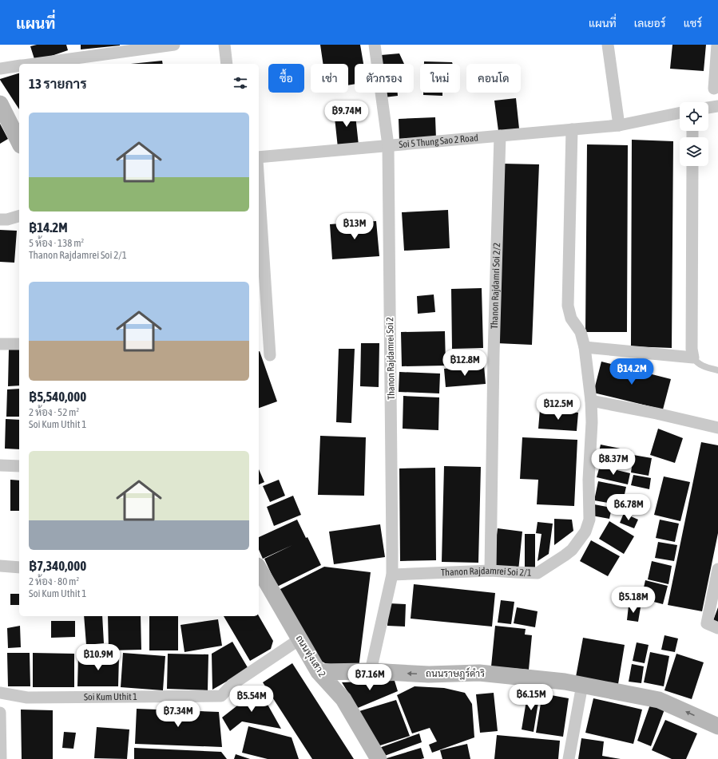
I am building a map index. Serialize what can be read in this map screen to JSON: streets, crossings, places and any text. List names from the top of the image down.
{
  "streets": {
    "street": [
      "Soi 5 Thung Sao 2 Road",
      "Thanon Rajdamri Soi 2/2",
      "Thanon Rajdamrei Soi 2",
      "Thanon Rajdamrei Soi 2/1",
      "ถนนทุ่งเสา 2",
      "ถนนราษฎร์ดำริ",
      "Soi Kum Uthit 1"
    ]
  },
  "crossings": [
    ["Soi 5 Thung Sao 2 Road", "Thanon Rajdamri Soi 2/2"],
    ["Soi 5 Thung Sao 2 Road", "Thanon Rajdamrei Soi 2"],
    ["Soi 5 Thung Sao 2 Road", "Thanon Rajdamrei Soi 2/1"],
    ["Thanon Rajdamri Soi 2/2", "Thanon Rajdamrei Soi 2/1"],
    ["Thanon Rajdamrei Soi 2", "Thanon Rajdamrei Soi 2/1"],
    ["Thanon Rajdamrei Soi 2", "ถนนราษฎร์ดำริ"],
    ["ถนนทุ่งเสา 2", "ถนนราษฎร์ดำริ"],
    ["ถนนทุ่งเสา 2", "Soi Kum Uthit 1"]
  ],
  "one_way": ["ถนนราษฎร์ดำริ"],
  "page": {
    "header": "แผนที่",
    "nav": ["แผนที่", "เลเยอร์", "แชร์"],
    "chip": [
      "ซื้อ",
      "เช่า",
      "ตัวกรอง",
      "ใหม่",
      "คอนโด"
    ],
    "heading": "13 รายการ",
    "price": [
      "฿9.74M",
      "฿13M",
      "฿12.8M",
      "฿14.2M",
      "฿12.5M",
      "฿8.37M",
      "฿6.78M",
      "฿5.18M",
      "฿10.9M",
      "฿7.16M",
      "฿6.15M",
      "฿5.54M",
      "฿7.34M"
    ],
    "list": [
      {
        "name": "฿14.2M",
        "note": "5 ห้อง · 138 m² · Thanon Rajdamrei Soi 2/1"
      },
      {
        "name": "฿5,540,000",
        "note": "2 ห้อง · 52 m² · Soi Kum Uthit 1"
      },
      {
        "name": "฿7,340,000",
        "note": "2 ห้อง · 80 m² · Soi Kum Uthit 1"
      }
    ]
  }
}
